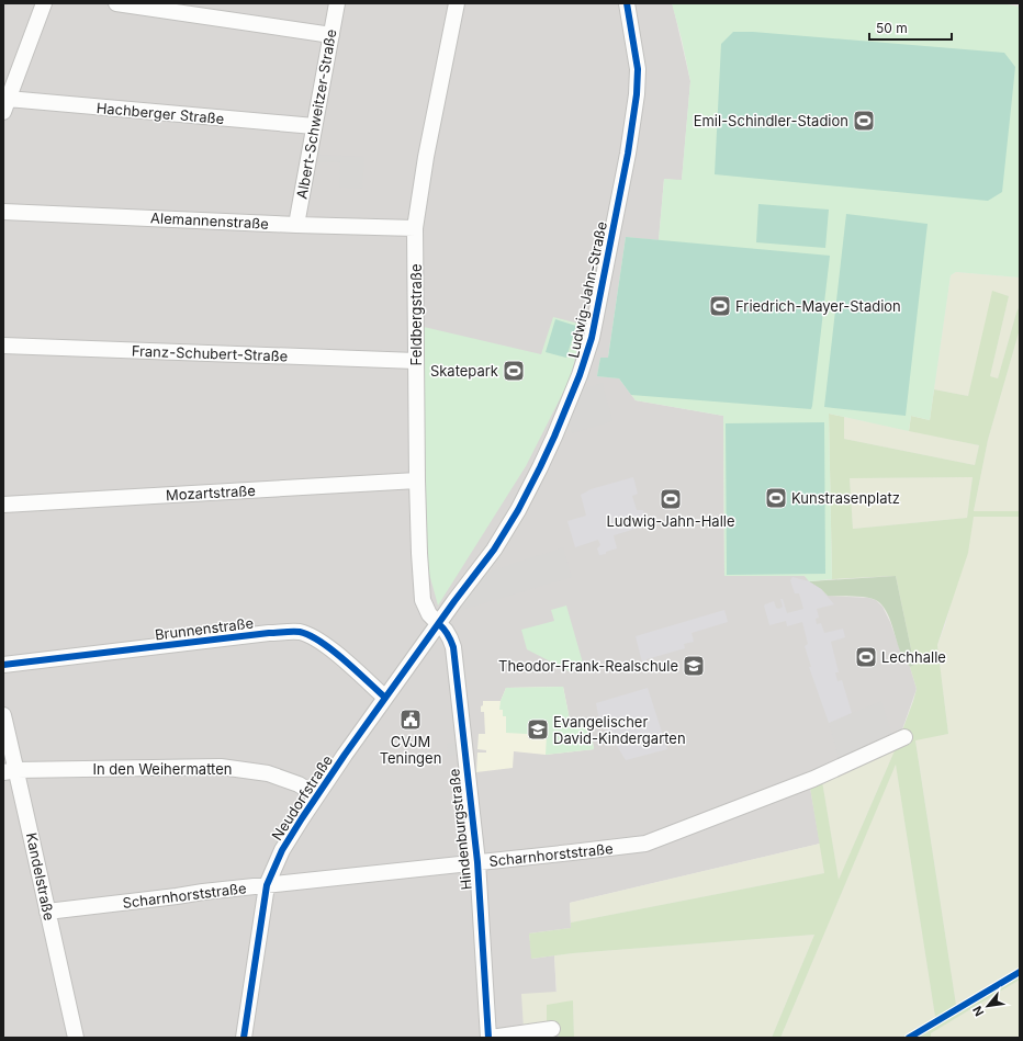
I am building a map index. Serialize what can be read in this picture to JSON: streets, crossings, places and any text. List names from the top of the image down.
{
  "streets": {
    "street": [
      "Hachberger Straße",
      "Albert-Schweitzer-Straße",
      "Alemannenstraße",
      "Ludwig-Jahn-Straße",
      "Feldbergstraße",
      "Franz-Schubert-Straße",
      "Mozartstraße",
      "Brunnenstraße",
      "In den Weihermatten",
      "Neudorfstraße",
      "Hindenburgstraße",
      "Scharnhorststraße",
      "Kandelstraße"
    ]
  },
  "crossings": [
    ["Hachberger Straße", "Albert-Schweitzer-Straße"],
    ["Albert-Schweitzer-Straße", "Alemannenstraße"],
    ["Alemannenstraße", "Feldbergstraße"],
    ["Ludwig-Jahn-Straße", "Feldbergstraße"],
    ["Ludwig-Jahn-Straße", "Neudorfstraße"],
    ["Ludwig-Jahn-Straße", "Hindenburgstraße"],
    ["Feldbergstraße", "Franz-Schubert-Straße"],
    ["Feldbergstraße", "Mozartstraße"],
    ["Feldbergstraße", "Neudorfstraße"],
    ["Feldbergstraße", "Hindenburgstraße"],
    ["Brunnenstraße", "Neudorfstraße"],
    ["In den Weihermatten", "Neudorfstraße"],
    ["In den Weihermatten", "Kandelstraße"],
    ["Neudorfstraße", "Hindenburgstraße"],
    ["Neudorfstraße", "Scharnhorststraße"],
    ["Hindenburgstraße", "Scharnhorststraße"],
    ["Scharnhorststraße", "Kandelstraße"]
  ],
  "places": {
    "sports": [
      "Emil-Schindler-Stadion",
      "Friedrich-Mayer-Stadion",
      "Skatepark",
      "Kunstrasenplatz",
      "Ludwig-Jahn-Halle",
      "Lechhalle"
    ],
    "school or university": ["Theodor-Frank-Realschule", "Evangelischer David-Kindergarten"],
    "public building": ["CVJM Teningen"]
  },
  "scale_bar": "50 m",
  "north": "bottom left"
}
